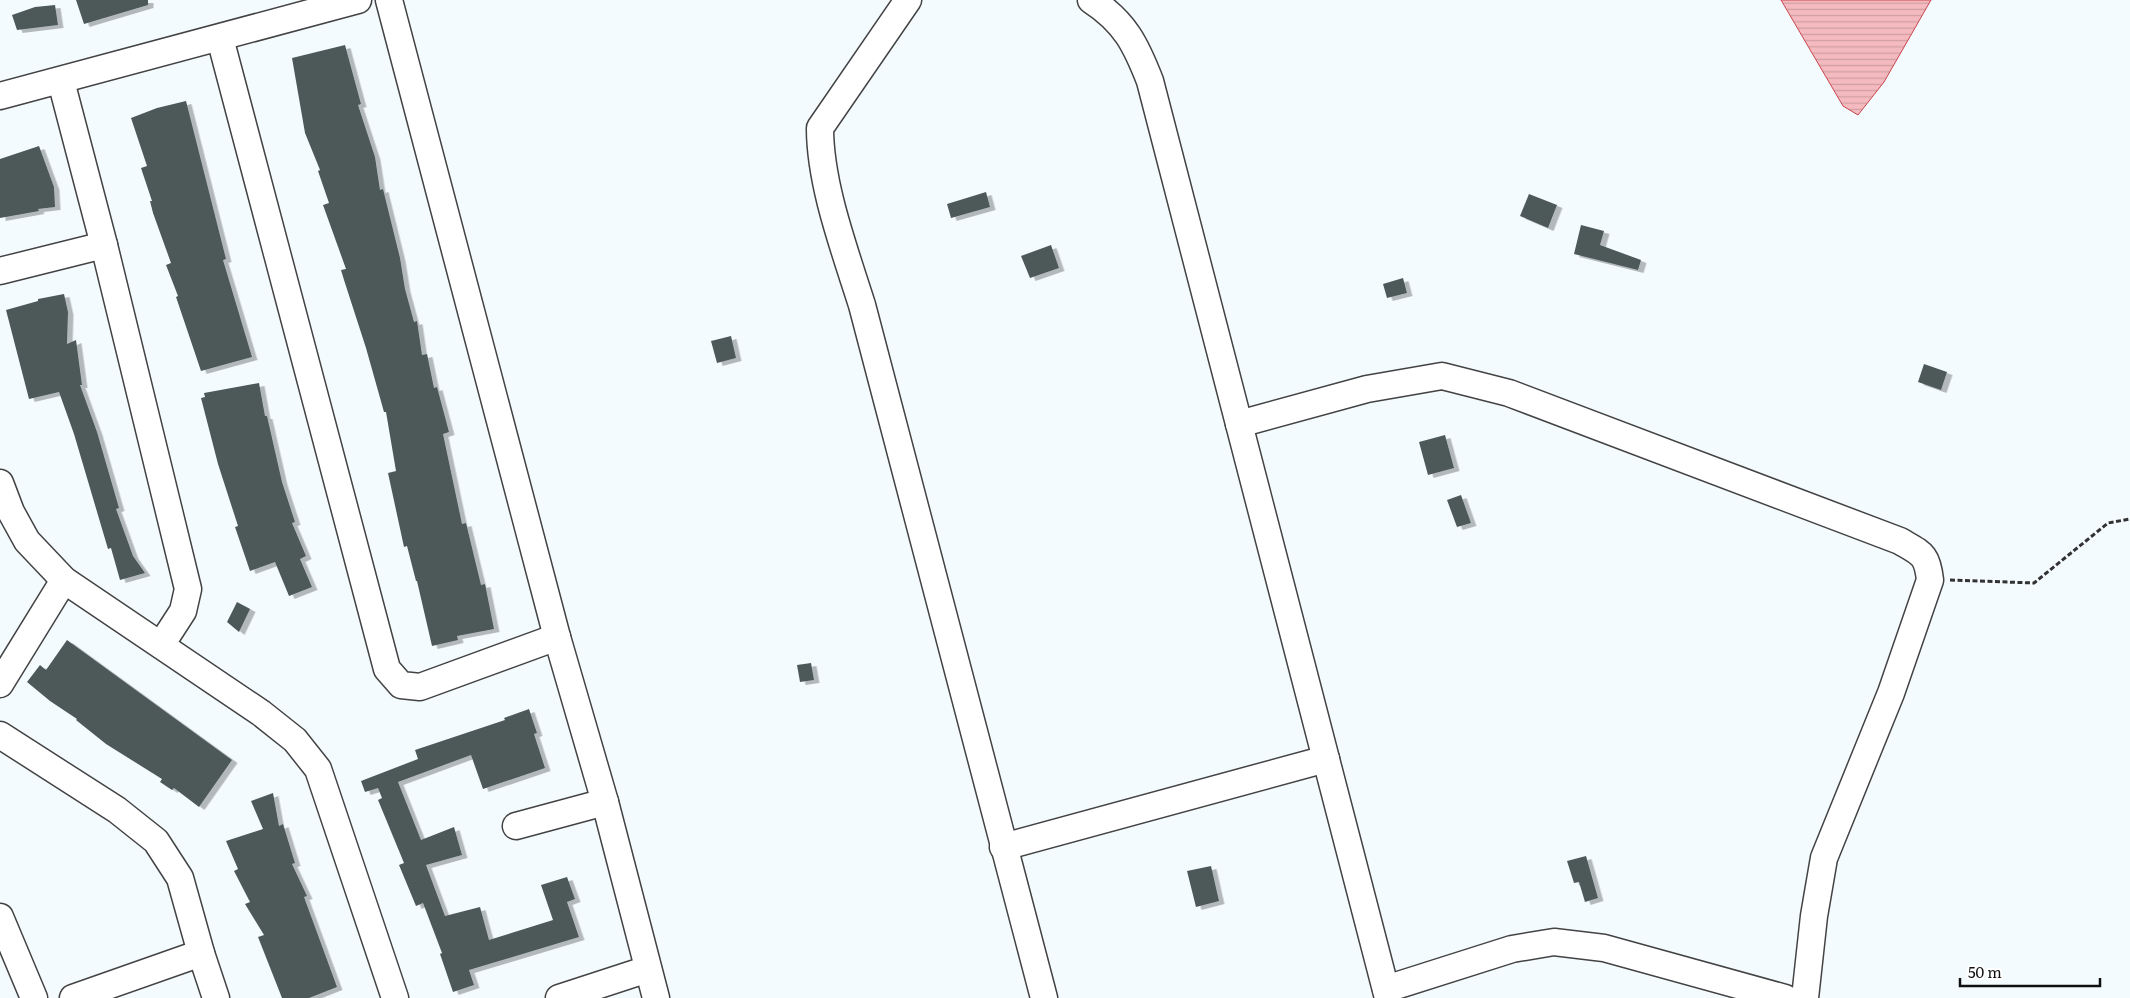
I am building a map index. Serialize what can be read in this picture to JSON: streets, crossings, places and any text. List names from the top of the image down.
{
  "scale_bar": "50 m"
}
